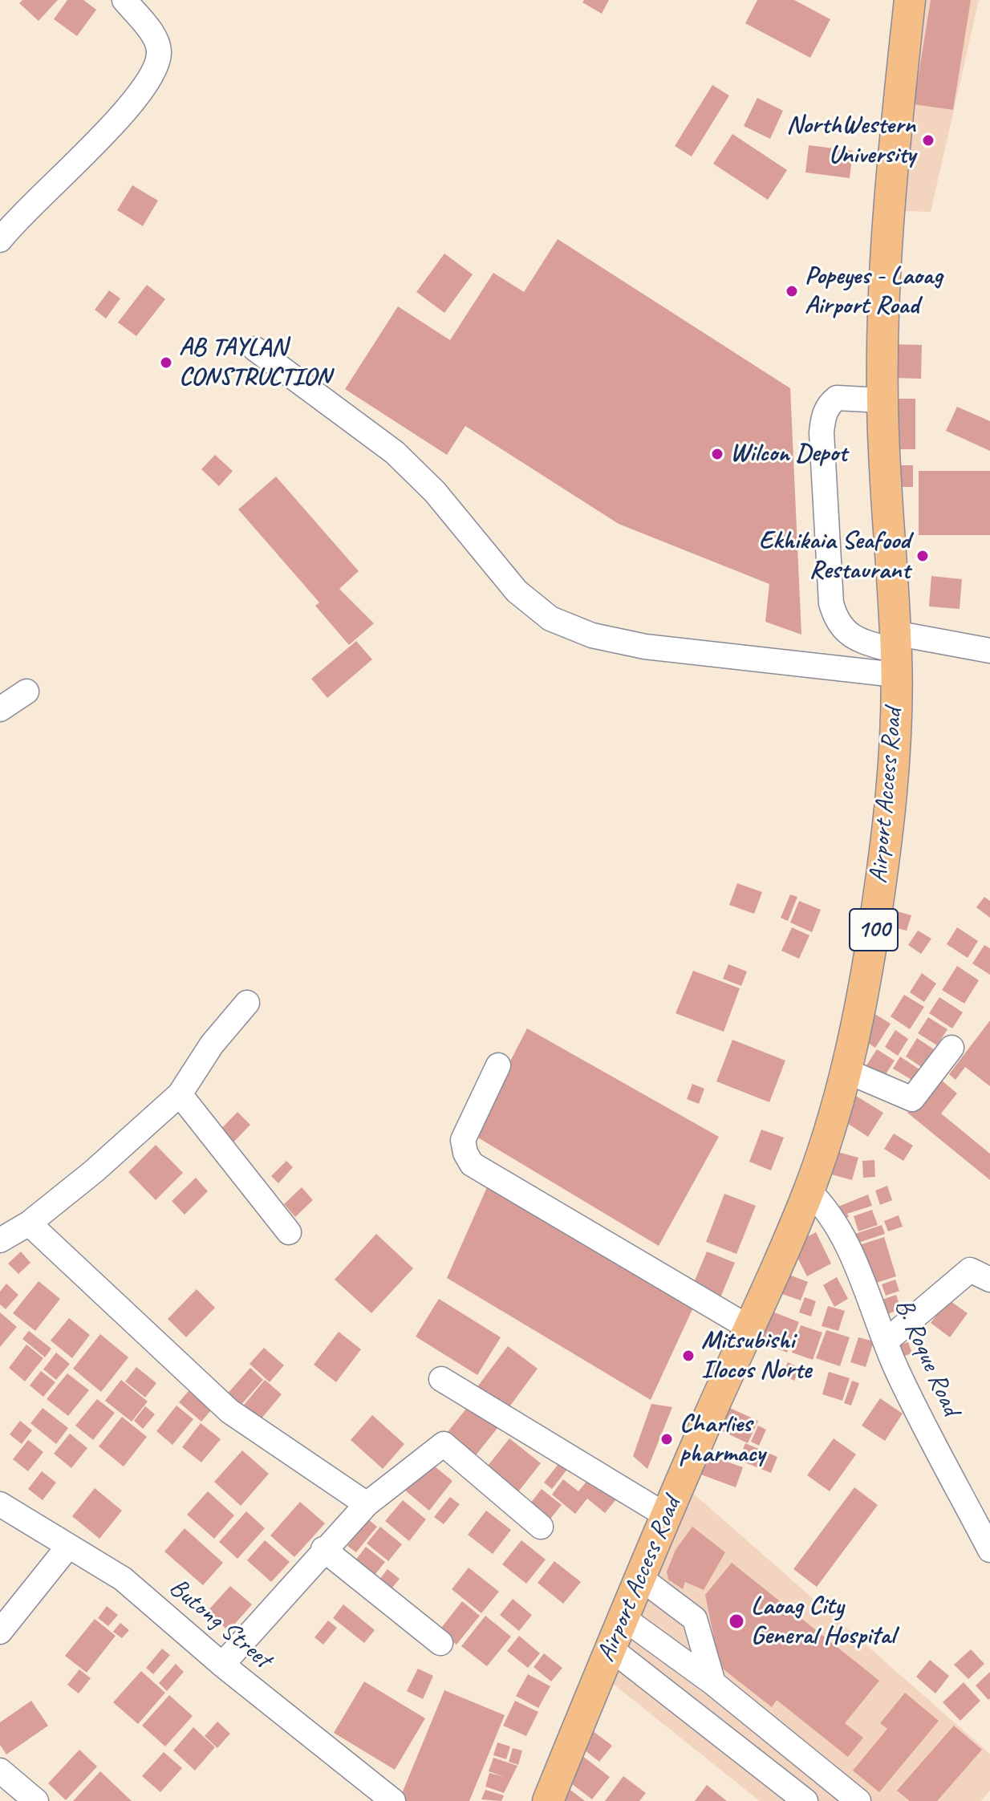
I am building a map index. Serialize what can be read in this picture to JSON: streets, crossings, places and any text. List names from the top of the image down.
{
  "streets": {
    "main road": ["Airport Access Road", "100"],
    "street": ["B. Roque Road", "Butong Street"]
  },
  "crossings": [
    ["Airport Access Road", "B. Roque Road"]
  ],
  "places": [
    "NorthWestern University",
    "Popeyes - Laoag Airport Road",
    "AB TAYLAN CONSTRUCTION",
    "Wilcon Depot",
    "Ekhikaia Seafood Restaurant",
    "Mitsubishi Ilocos Norte",
    "Charlies pharmacy",
    "Laoag City General Hospital"
  ]
}
